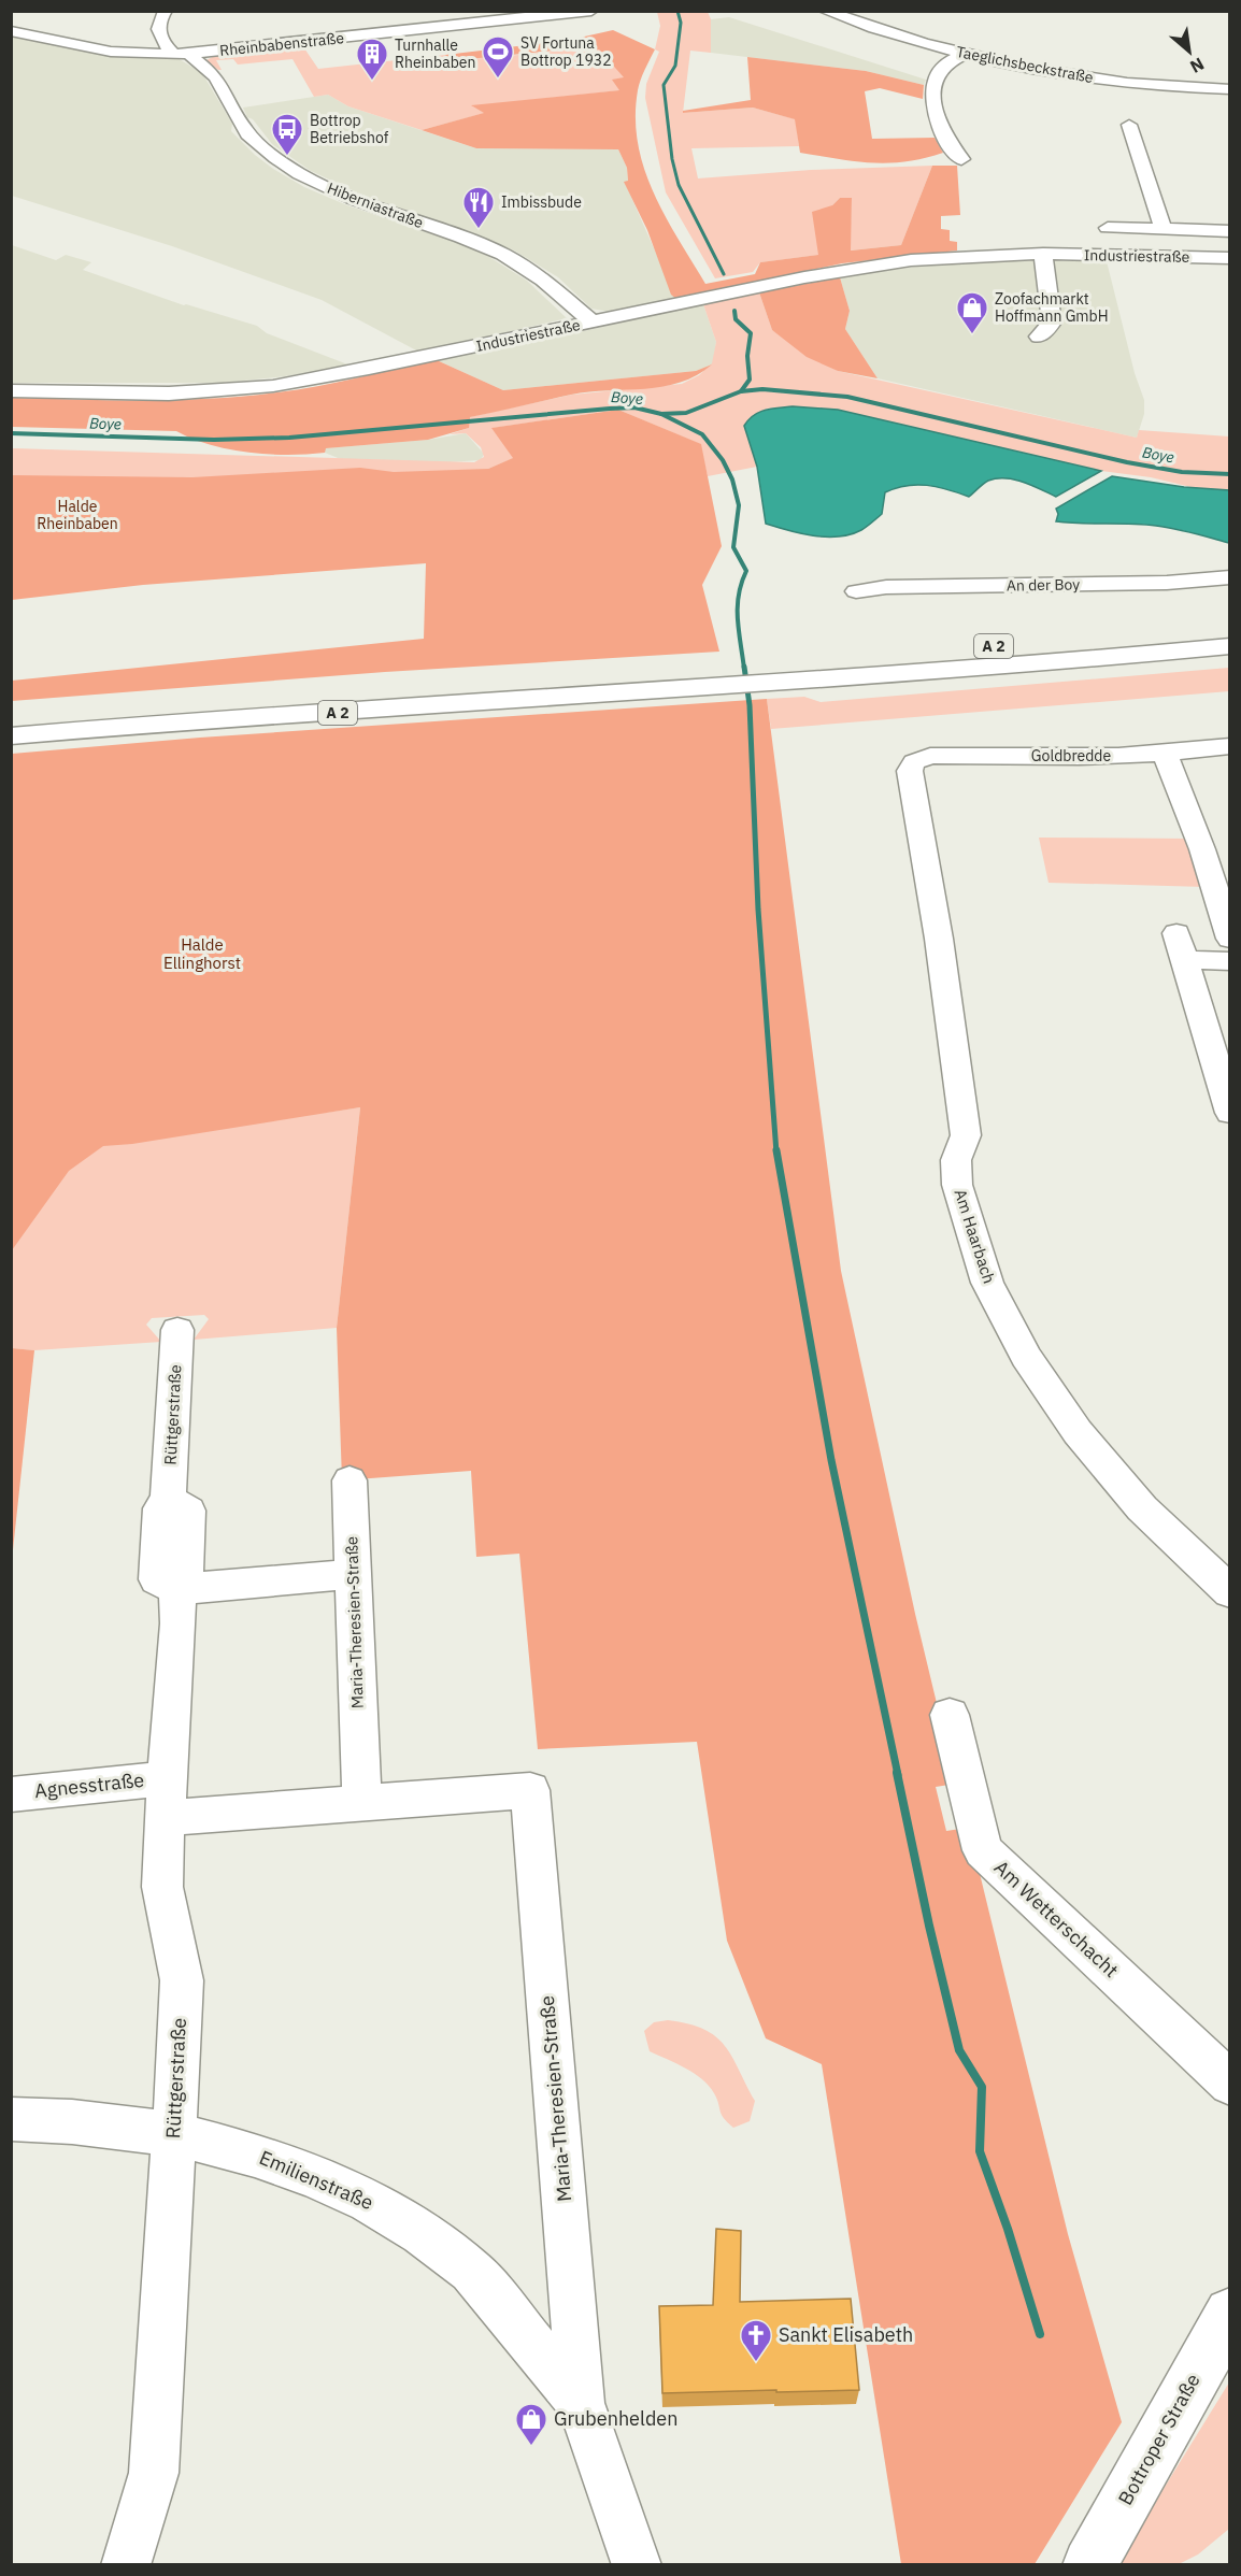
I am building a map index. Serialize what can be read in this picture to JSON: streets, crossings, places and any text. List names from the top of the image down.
{
  "streets": {
    "main road": ["A 2", "Bottroper Straße"],
    "street": [
      "Rheinbabenstraße",
      "Taeglichsbeckstraße",
      "Hiberniastraße",
      "Industriestraße",
      "An der Boy",
      "Goldbredde",
      "Am Haarbach",
      "Rüttgerstraße",
      "Maria-Theresien-Straße",
      "Agnesstraße",
      "Am Wetterschacht",
      "Emilienstraße"
    ]
  },
  "crossings": [
    ["Rheinbabenstraße", "Hiberniastraße"],
    ["Hiberniastraße", "Industriestraße"],
    ["Goldbredde", "Am Haarbach"],
    ["Rüttgerstraße", "Maria-Theresien-Straße"],
    ["Rüttgerstraße", "Agnesstraße"],
    ["Rüttgerstraße", "Emilienstraße"],
    ["Maria-Theresien-Straße", "Agnesstraße"],
    ["Maria-Theresien-Straße", "Emilienstraße"]
  ],
  "water": ["Boye"],
  "parks": ["Halde Rheinbaben", "Halde Ellinghorst"],
  "places": {
    "sports": ["SV Fortuna Bottrop 1932"],
    "building": ["Turnhalle Rheinbaben"],
    "bus stop": ["Bottrop Betriebshof"],
    "restaurant": ["Imbissbude"],
    "shop": ["Zoofachmarkt Hoffmann GmbH", "Grubenhelden"],
    "church": ["Sankt Elisabeth"]
  },
  "north": "bottom right"
}
